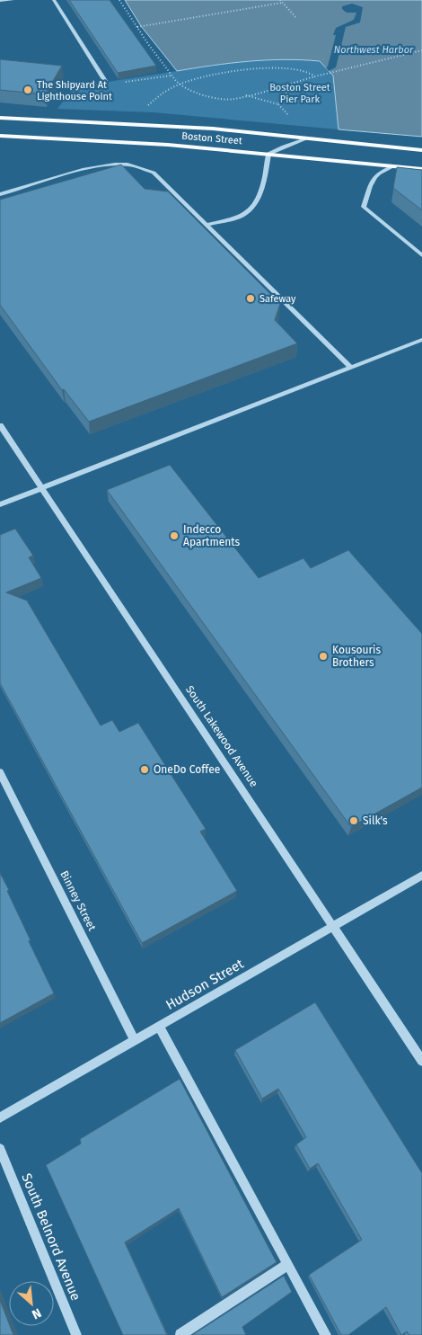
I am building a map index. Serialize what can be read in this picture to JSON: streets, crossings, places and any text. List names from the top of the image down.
{
  "streets": {
    "main road": ["Boston Street"],
    "street": [
      "South Lakewood Avenue",
      "Binney Street",
      "Hudson Street",
      "South Belnord Avenue"
    ]
  },
  "crossings": [
    ["South Lakewood Avenue", "Hudson Street"],
    ["Binney Street", "Hudson Street"]
  ],
  "water": ["Northwest Harbor"],
  "parks": ["Boston Street Pier Park"],
  "places": [
    "The Shipyard At Lighthouse Point",
    "Safeway",
    "Indecco Apartments",
    "Kousouris Brothers",
    "OneDo Coffee",
    "Silk's"
  ],
  "north": "bottom right"
}
